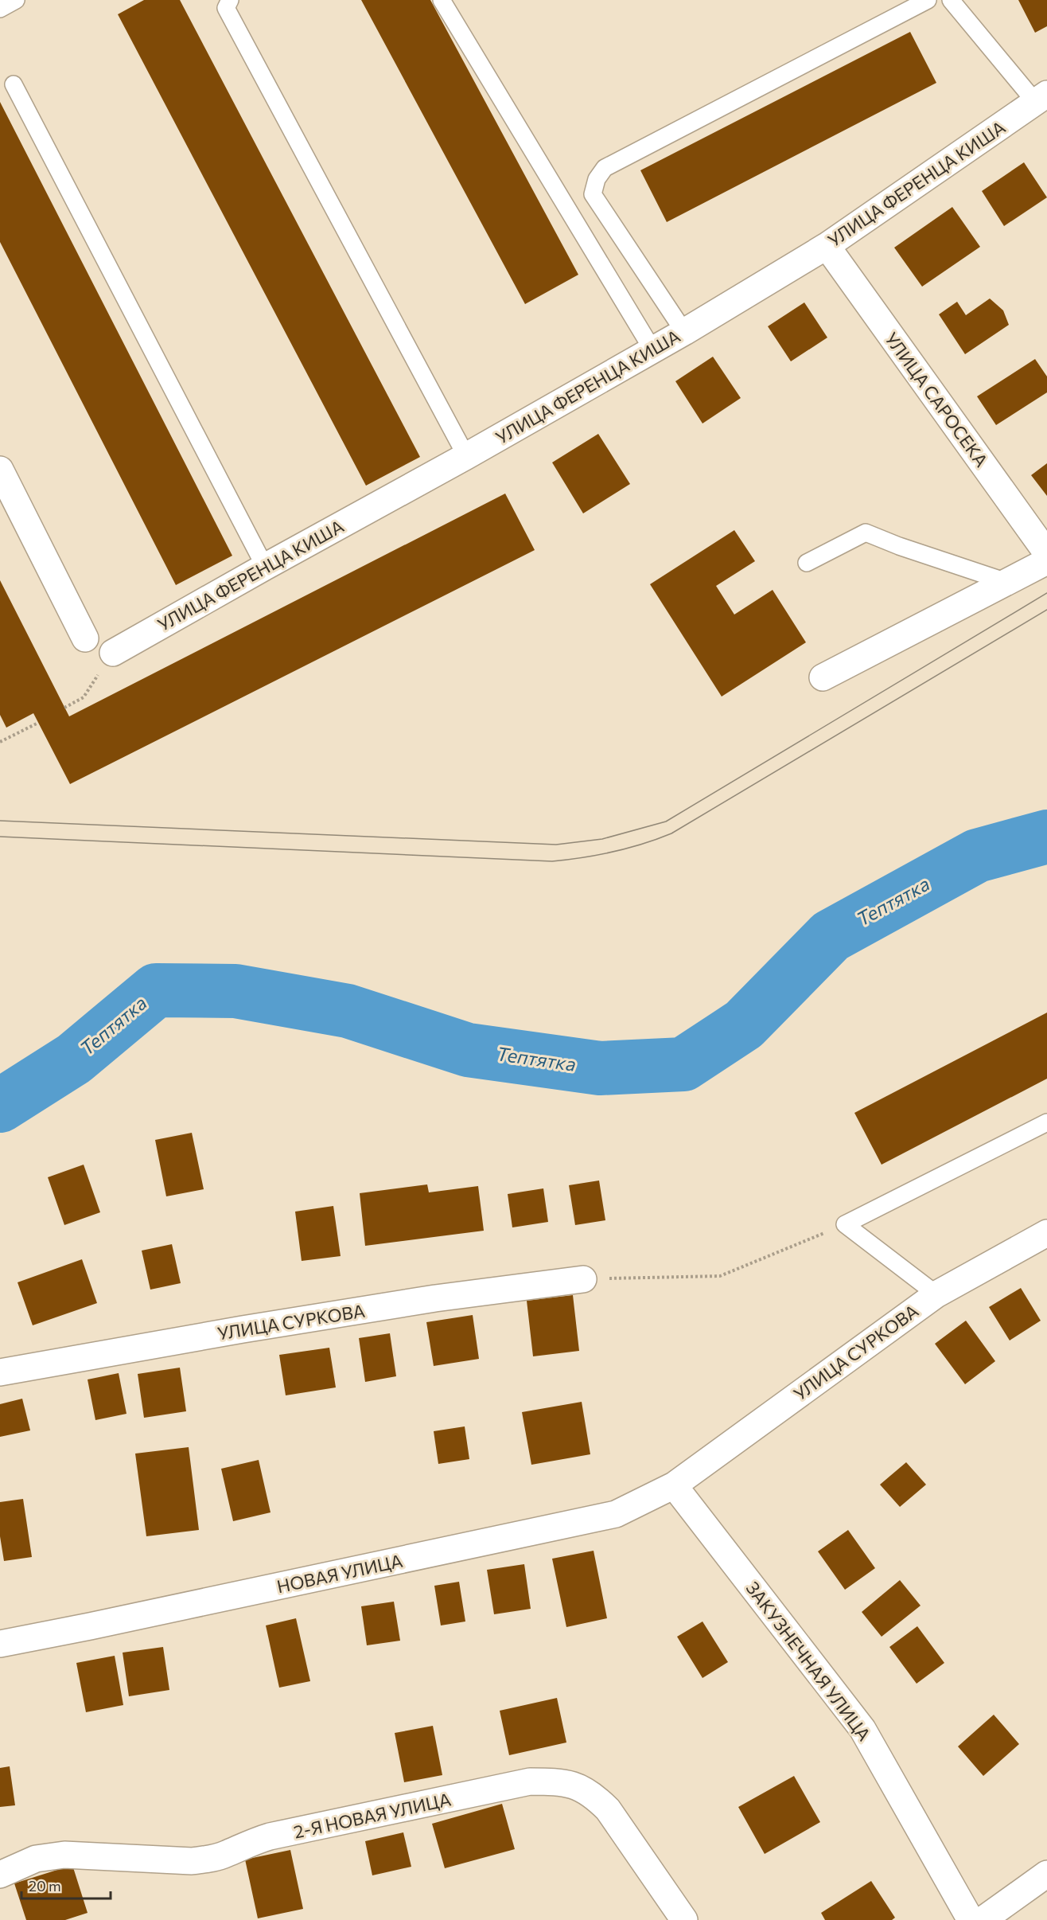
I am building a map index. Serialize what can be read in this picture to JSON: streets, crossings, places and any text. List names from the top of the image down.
{
  "streets": {
    "street": [
      "УЛИЦА ФЕРЕНЦА КИША",
      "УЛИЦА САРОСЕКА",
      "УЛИЦА СУРКОВА",
      "НОВАЯ УЛИЦА",
      "ЗАКУЗНЕЧНАЯ УЛИЦА",
      "2-Я НОВАЯ УЛИЦА"
    ]
  },
  "crossings": [
    ["УЛИЦА ФЕРЕНЦА КИША", "УЛИЦА САРОСЕКА"],
    ["УЛИЦА СУРКОВА", "НОВАЯ УЛИЦА"],
    ["УЛИЦА СУРКОВА", "ЗАКУЗНЕЧНАЯ УЛИЦА"],
    ["НОВАЯ УЛИЦА", "ЗАКУЗНЕЧНАЯ УЛИЦА"]
  ],
  "water": ["Тептятка"],
  "scale_bar": "20 m"
}
